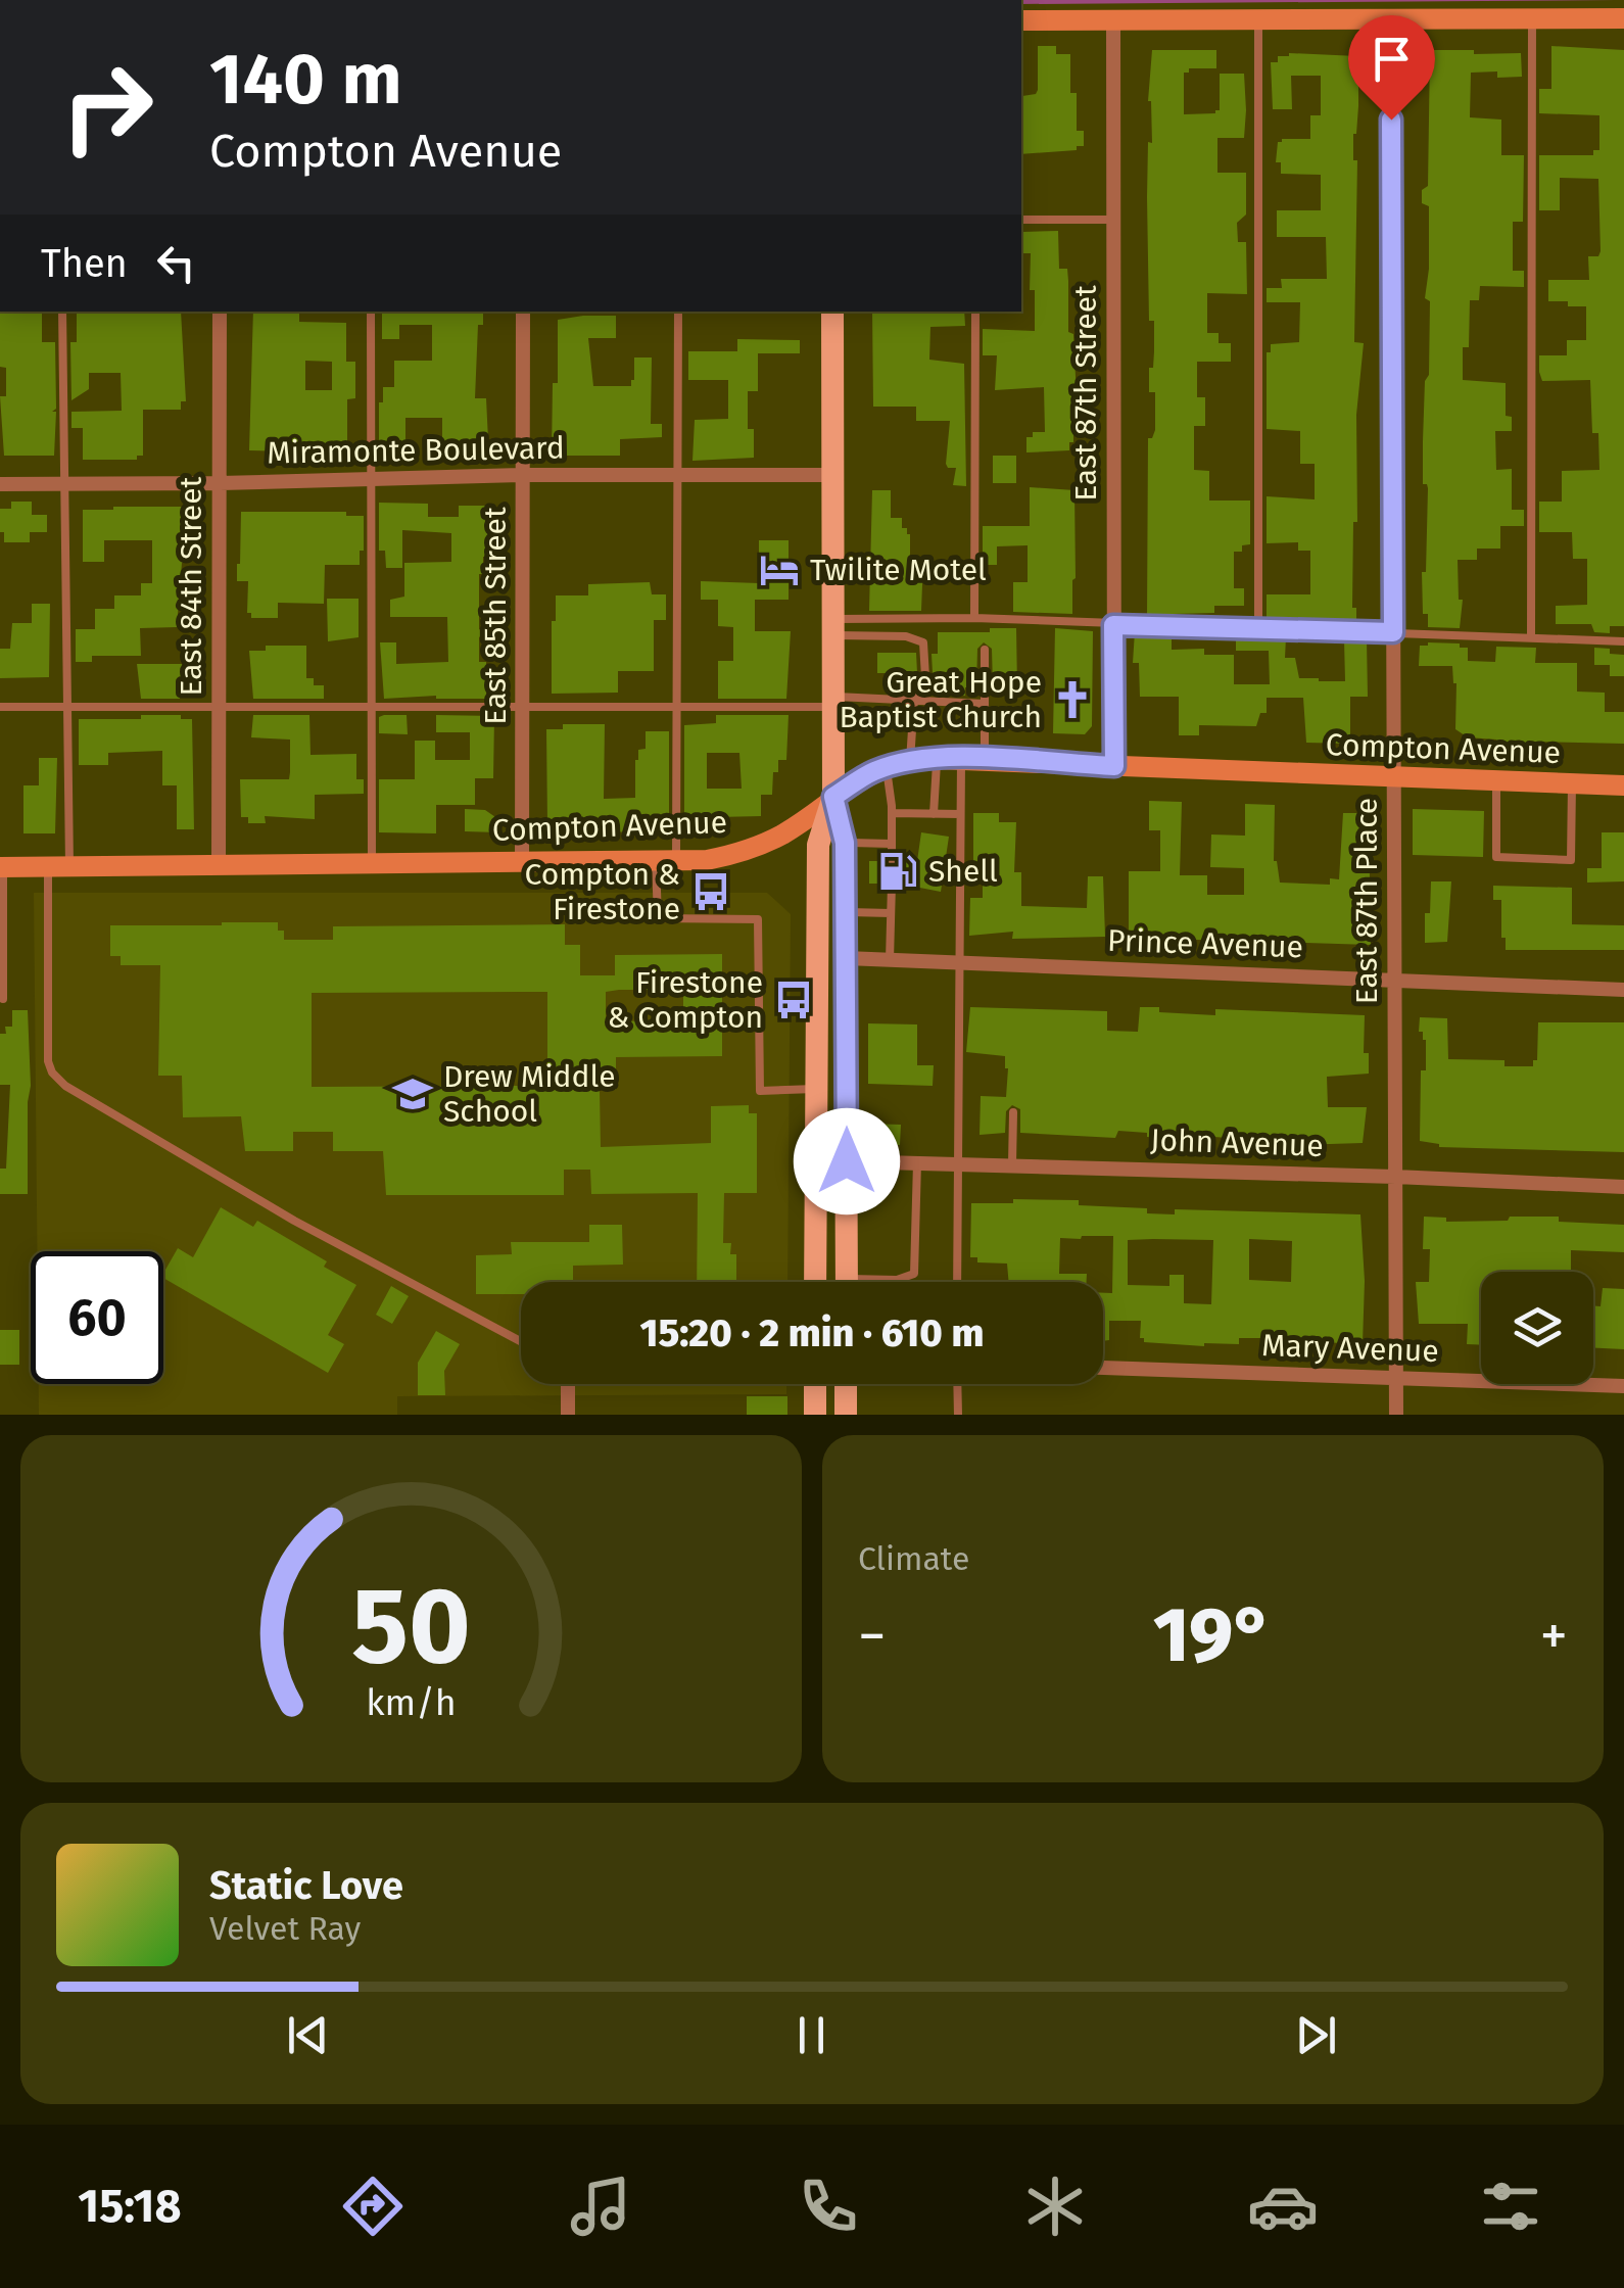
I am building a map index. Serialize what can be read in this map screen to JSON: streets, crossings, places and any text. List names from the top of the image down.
{
  "streets": {
    "main road": ["Compton Avenue"],
    "street": [
      "East 87th Street",
      "Miramonte Boulevard",
      "East 84th Street",
      "East 85th Street",
      "East 87th Place",
      "Prince Avenue",
      "John Avenue",
      "Mary Avenue"
    ]
  },
  "crossings": [
    ["East 87th Street", "Compton Avenue"],
    ["Miramonte Boulevard", "East 84th Street"],
    ["Miramonte Boulevard", "East 85th Street"],
    ["East 84th Street", "Compton Avenue"],
    ["East 85th Street", "Compton Avenue"],
    ["Compton Avenue", "East 87th Place"],
    ["East 87th Place", "Prince Avenue"],
    ["East 87th Place", "John Avenue"],
    ["East 87th Place", "Mary Avenue"]
  ],
  "places": {
    "hotel": ["Twilite Motel"],
    "church": ["Great Hope Baptist Church"],
    "fuel station": ["Shell"],
    "bus stop": ["Compton & Firestone", "Firestone & Compton"],
    "school or university": ["Drew Middle School"]
  },
  "page": {
    "turn": ["140 m", "Compton Avenue"],
    "then": "Then",
    "limit": "60",
    "trip": "15:20 · 2 min · 610 m",
    "tile": "Climate",
    "heat": ["−", "19°", "+"],
    "song": ["Static Love", "Velvet Ray"],
    "tabs": "15:18",
    "gauge": ["50", "km/h"]
  }
}
